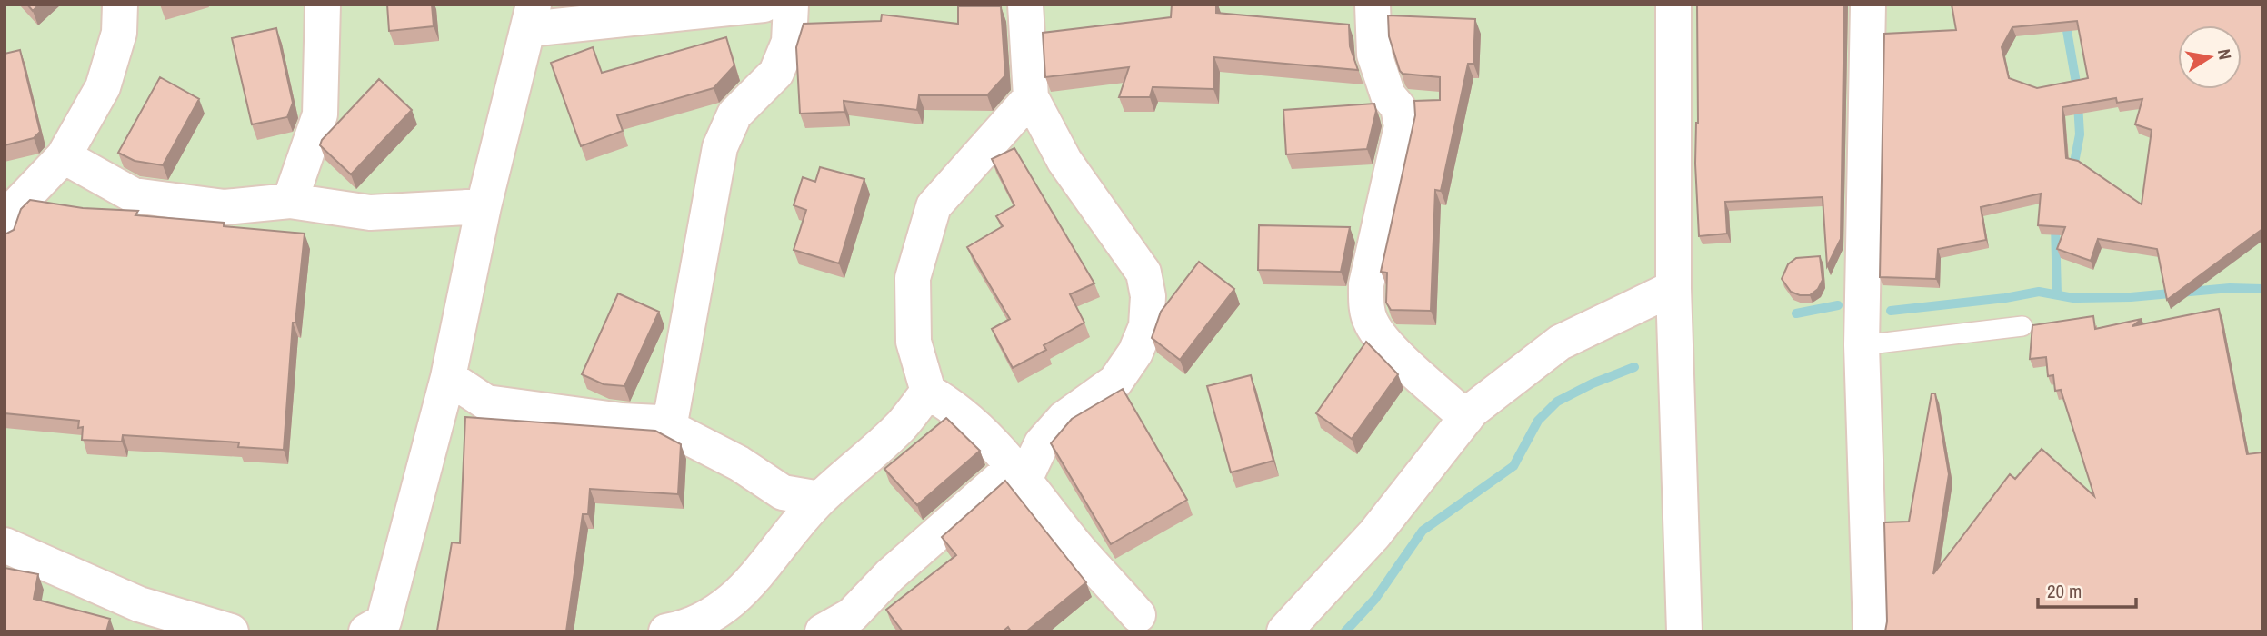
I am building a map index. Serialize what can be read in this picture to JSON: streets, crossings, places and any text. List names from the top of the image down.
{
  "scale_bar": "20 m",
  "north": "right"
}
